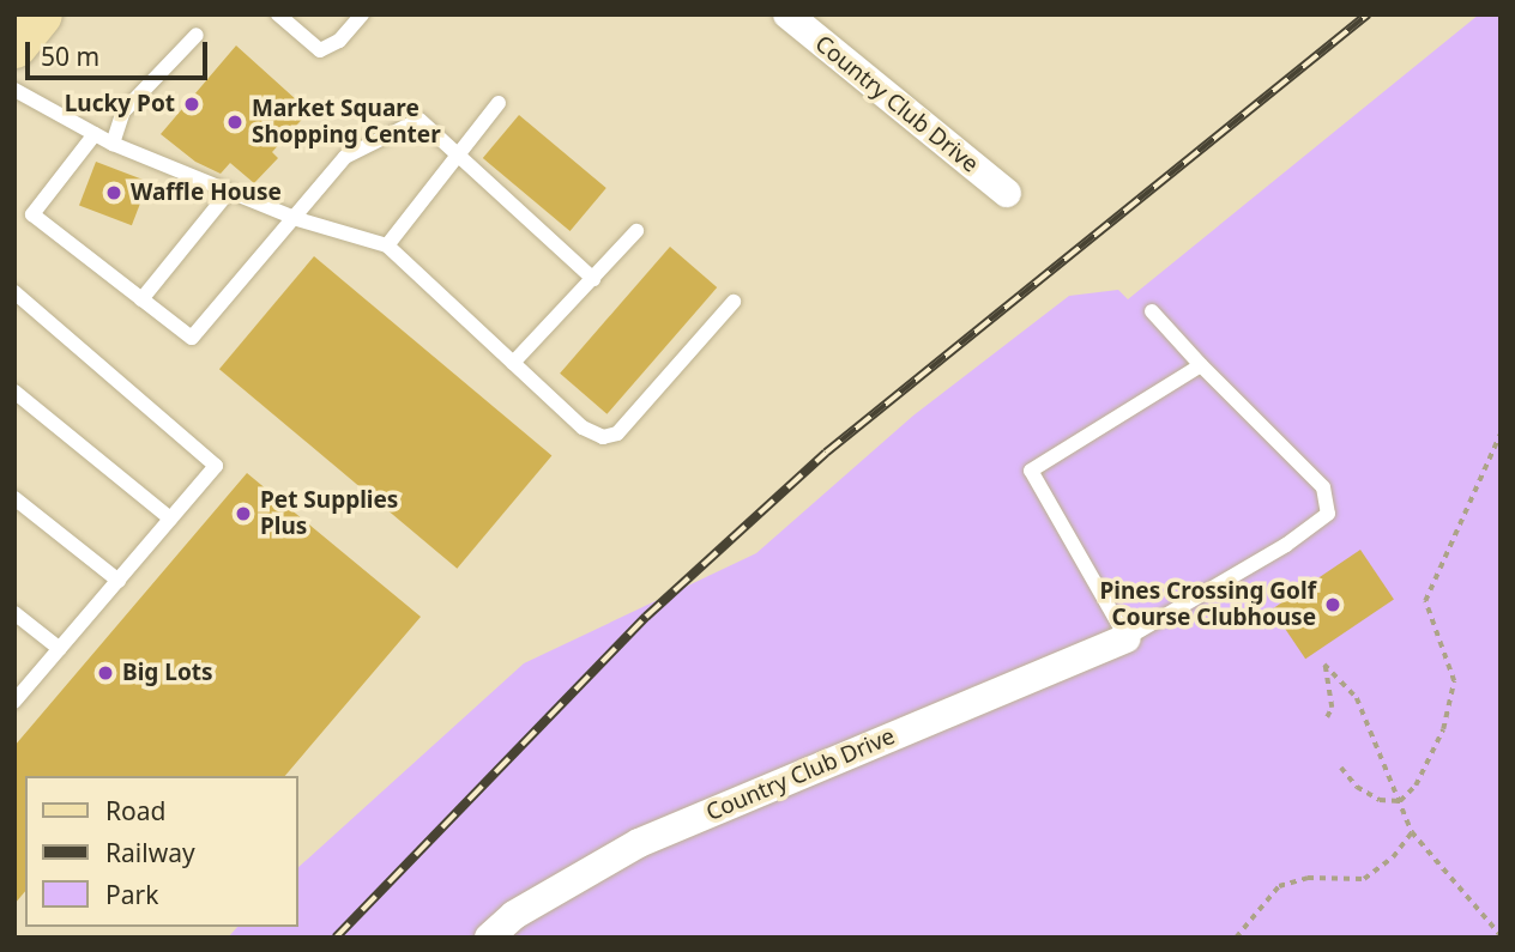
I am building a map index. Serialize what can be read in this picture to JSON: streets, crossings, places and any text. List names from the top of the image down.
{
  "streets": {
    "street": ["Country Club Drive"]
  },
  "places": [
    "Lucky Pot",
    "Market Square Shopping Center",
    "Waffle House",
    "Pet Supplies Plus",
    "Pines Crossing Golf Course Clubhouse",
    "Big Lots"
  ],
  "legend": ["Road", "Railway", "Park"],
  "scale_bar": "50 m"
}
